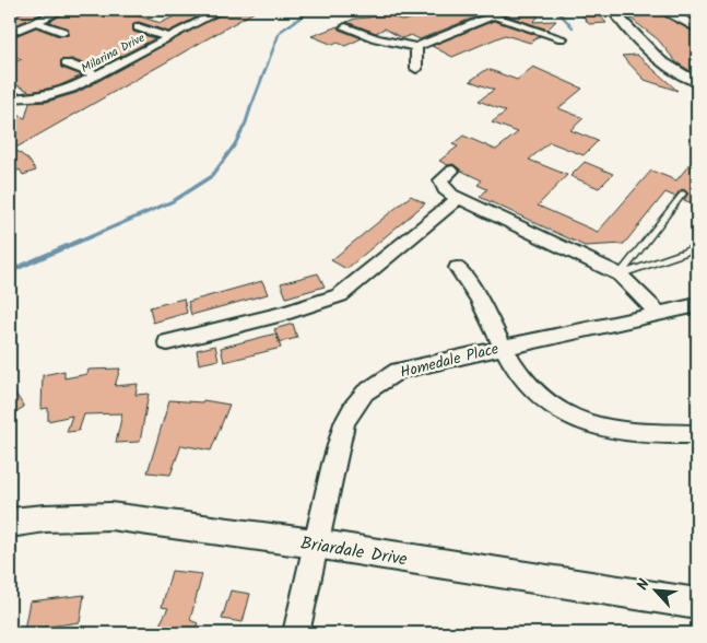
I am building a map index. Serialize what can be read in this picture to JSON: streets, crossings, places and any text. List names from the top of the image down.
{
  "streets": {
    "street": ["Milarina Drive", "Homedale Place", "Briardale Drive"]
  },
  "crossings": [
    ["Homedale Place", "Briardale Drive"]
  ],
  "north": "top left"
}
